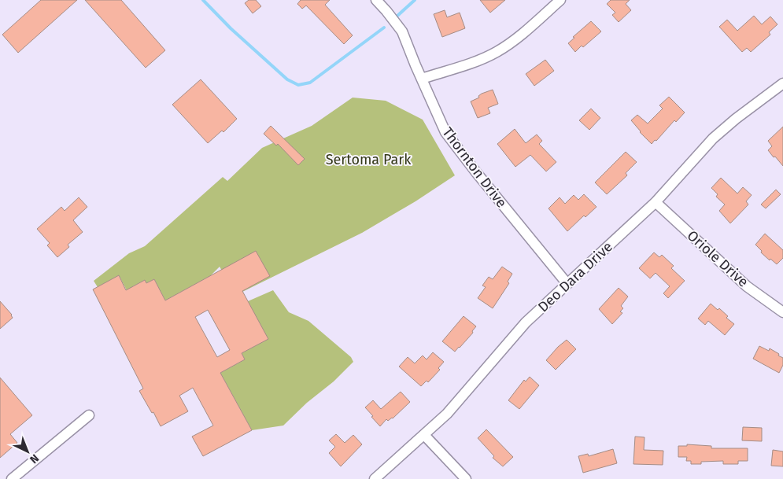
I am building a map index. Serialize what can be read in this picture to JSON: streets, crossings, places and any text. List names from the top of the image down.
{
  "streets": {
    "street": ["Thornton Drive", "Oriole Drive", "Deo Dara Drive"]
  },
  "crossings": [
    ["Thornton Drive", "Deo Dara Drive"],
    ["Oriole Drive", "Deo Dara Drive"]
  ],
  "parks": ["Sertoma Park"],
  "north": "bottom right"
}
